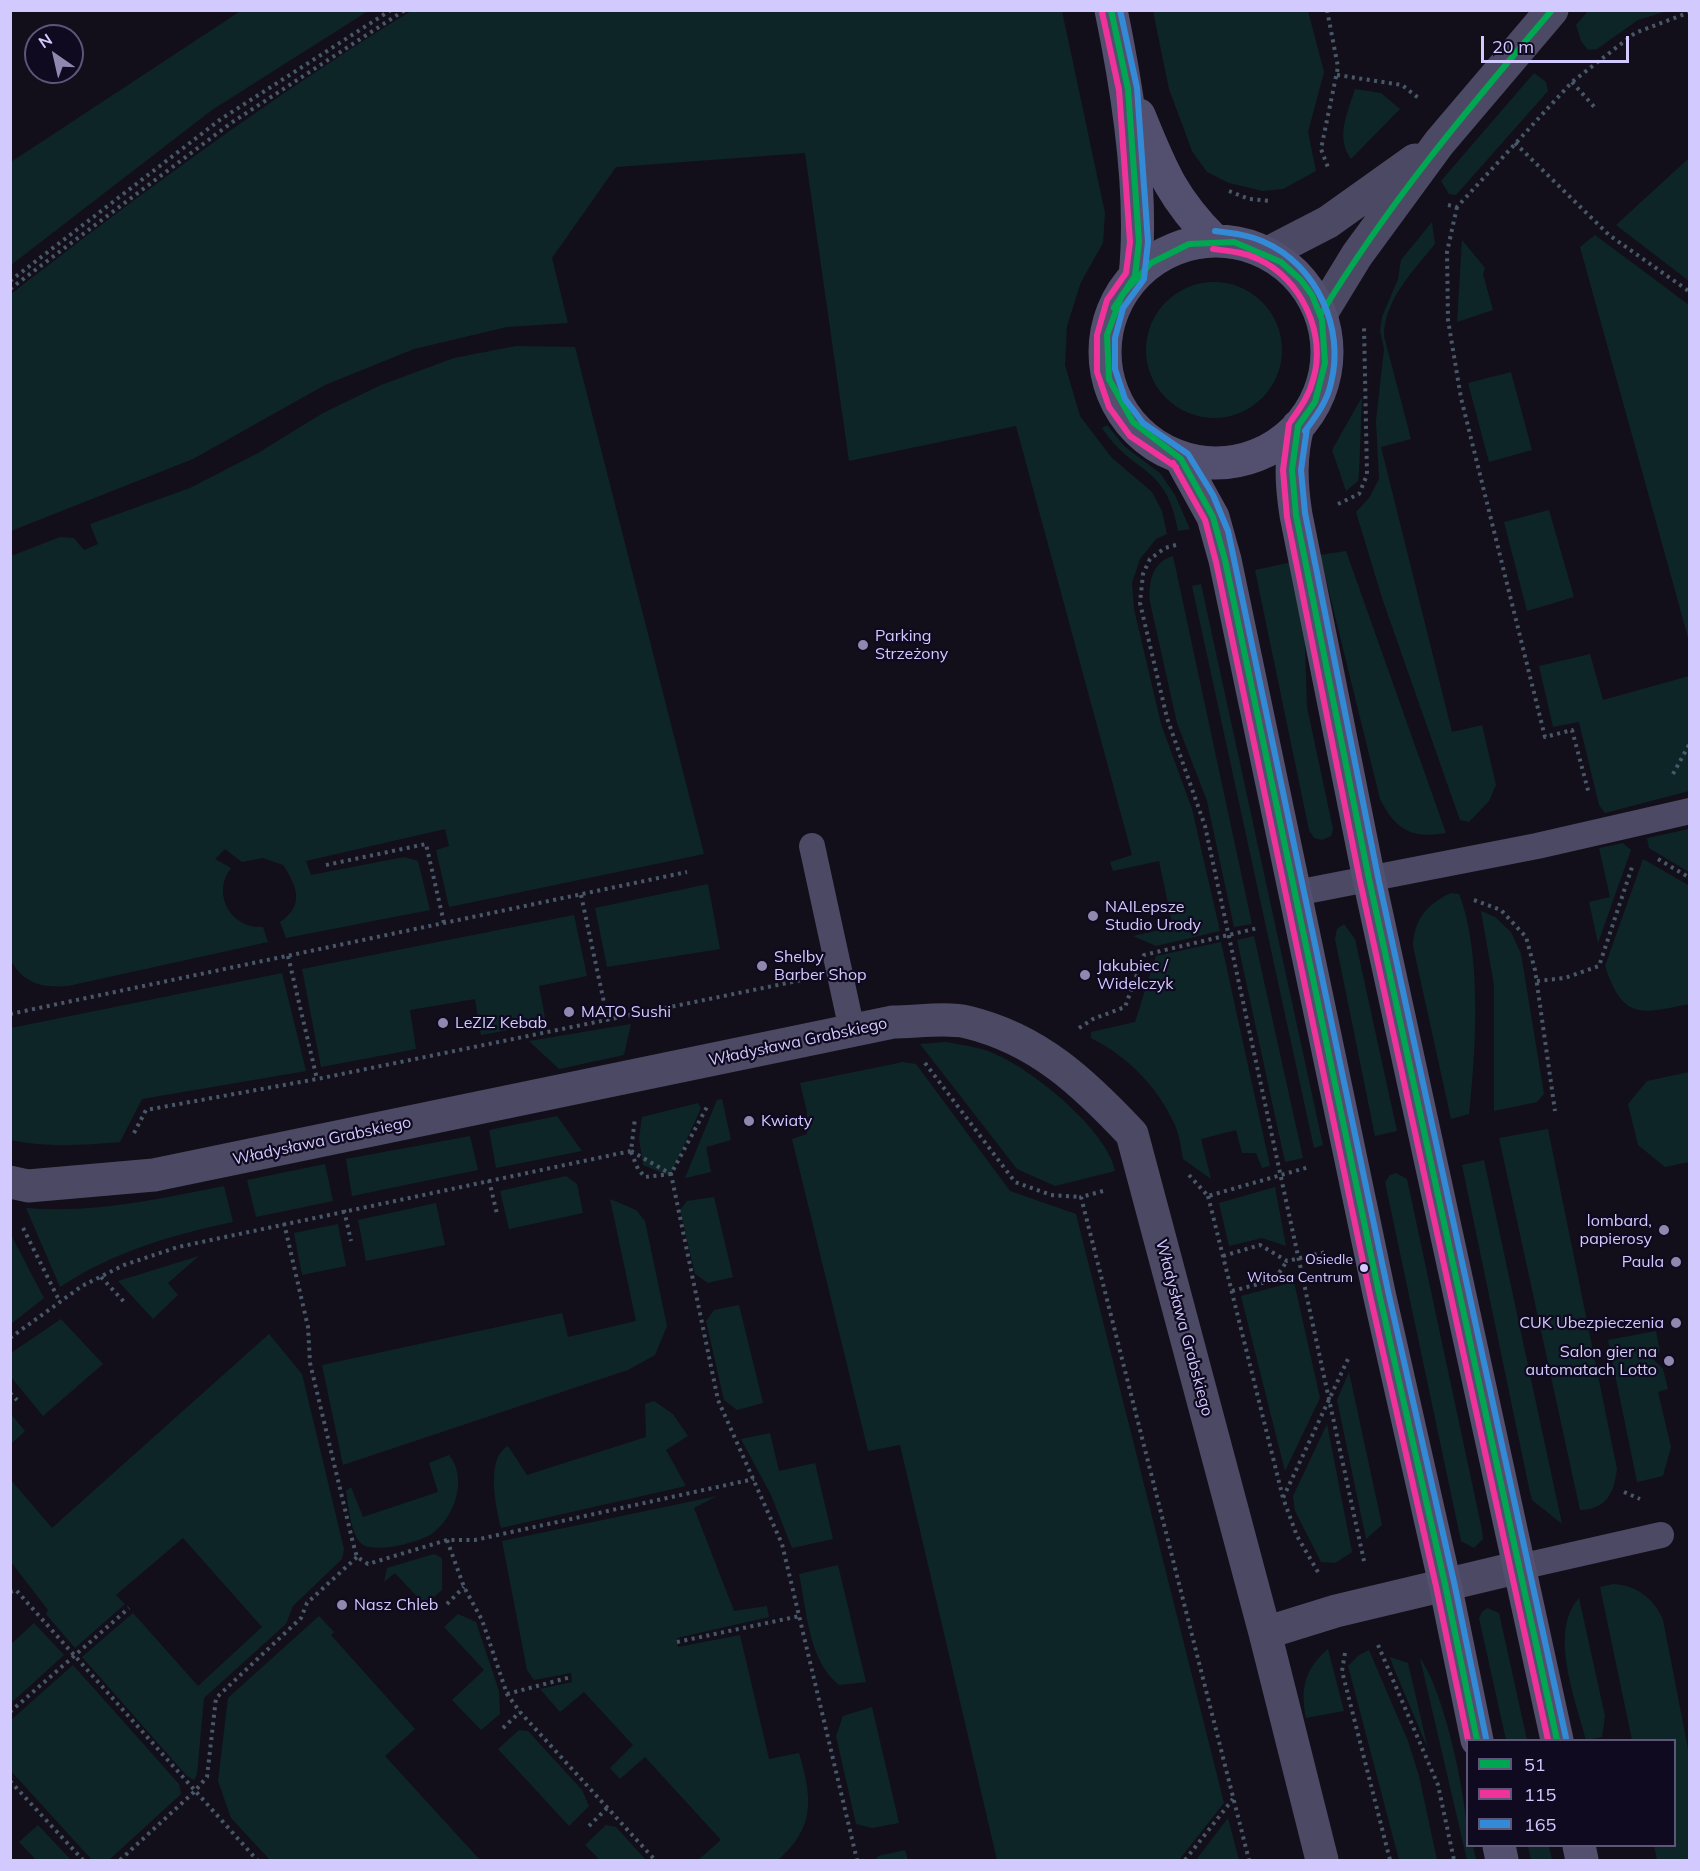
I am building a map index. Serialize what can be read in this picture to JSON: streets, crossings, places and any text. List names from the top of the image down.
{
  "streets": {
    "street": ["Władysława Grabskiego"]
  },
  "places": [
    "Parking Strzeżony",
    "NAILepsze Studio Urody",
    "Shelby Barber Shop",
    "Jakubiec / Widelczyk",
    "MATO Sushi",
    "LeZIZ Kebab",
    "Kwiaty",
    "lombard, papierosy",
    "Paula",
    "Osiedle Witosa Centrum",
    "CUK Ubezpieczenia",
    "Salon gier na automatach Lotto",
    "Nasz Chleb"
  ],
  "lines": ["transit line 51", "transit line 165", "transit line 115"],
  "legend": ["51", "115", "165"],
  "scale_bar": "20 m",
  "north": "top left"
}
